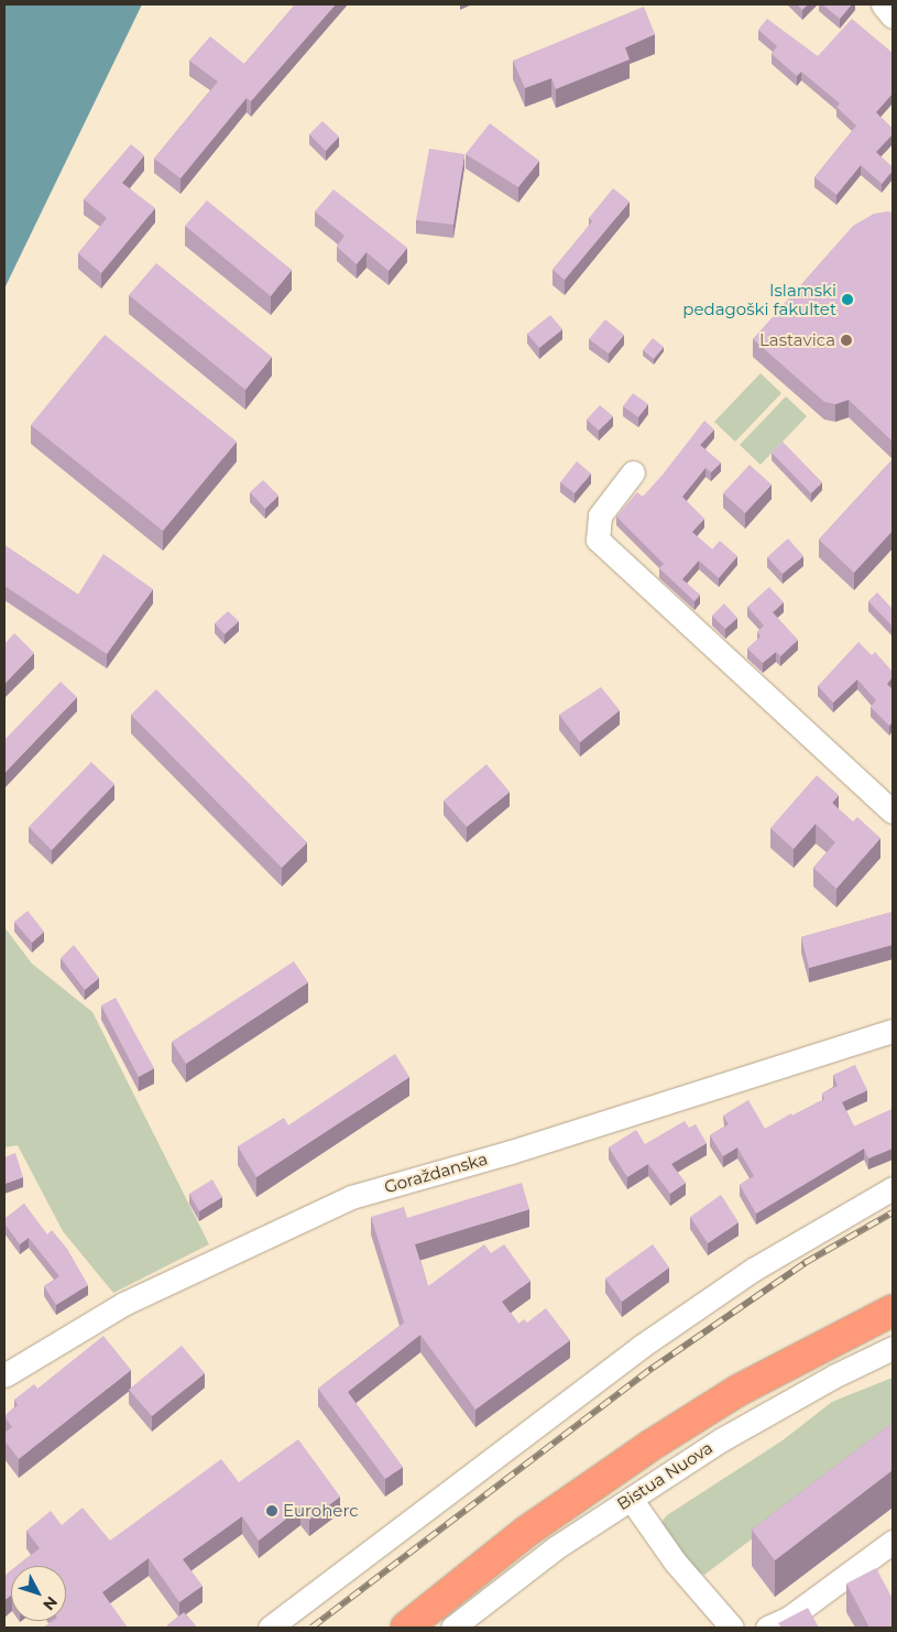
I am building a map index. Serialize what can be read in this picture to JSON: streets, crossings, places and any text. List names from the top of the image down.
{
  "streets": {
    "street": ["Goraždanska", "Bistua Nuova"]
  },
  "places": ["Islamski pedagoški fakultet", "Lastavica", "Euroherc"],
  "north": "bottom right"
}
